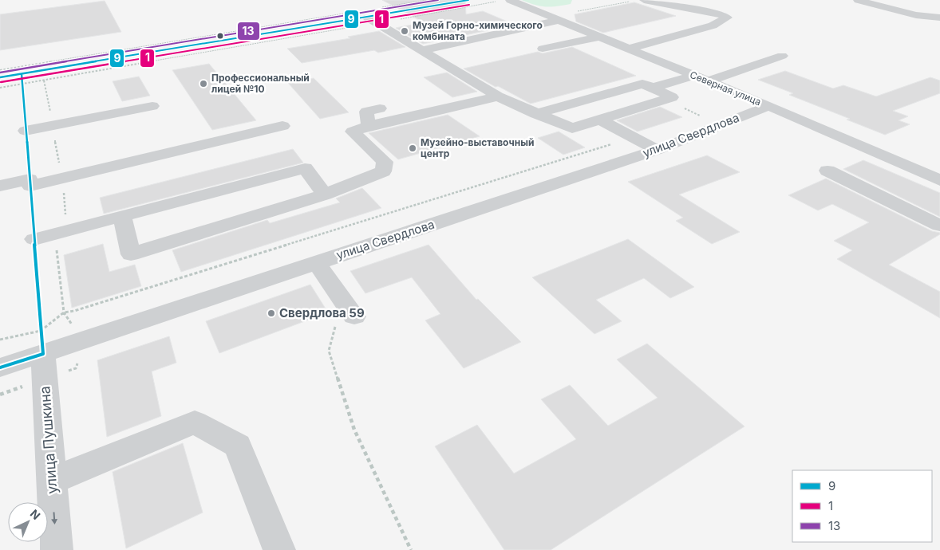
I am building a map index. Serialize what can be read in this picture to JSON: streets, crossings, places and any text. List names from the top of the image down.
{
  "streets": {
    "street": ["Северная улица", "улица Свердлова", "улица Пушкина"]
  },
  "crossings": [
    ["Северная улица", "улица Свердлова"],
    ["улица Свердлова", "улица Пушкина"]
  ],
  "one_way": ["улица Пушкина"],
  "places": [
    "Музей Горно-химического комбината",
    "Профессиональный лицей №10",
    "Музейно-выставочный центр",
    "Свердлова 59"
  ],
  "lines": ["transit line 9", "transit line 13", "transit line 1"],
  "legend": ["9", "1", "13"],
  "north": "top right"
}
